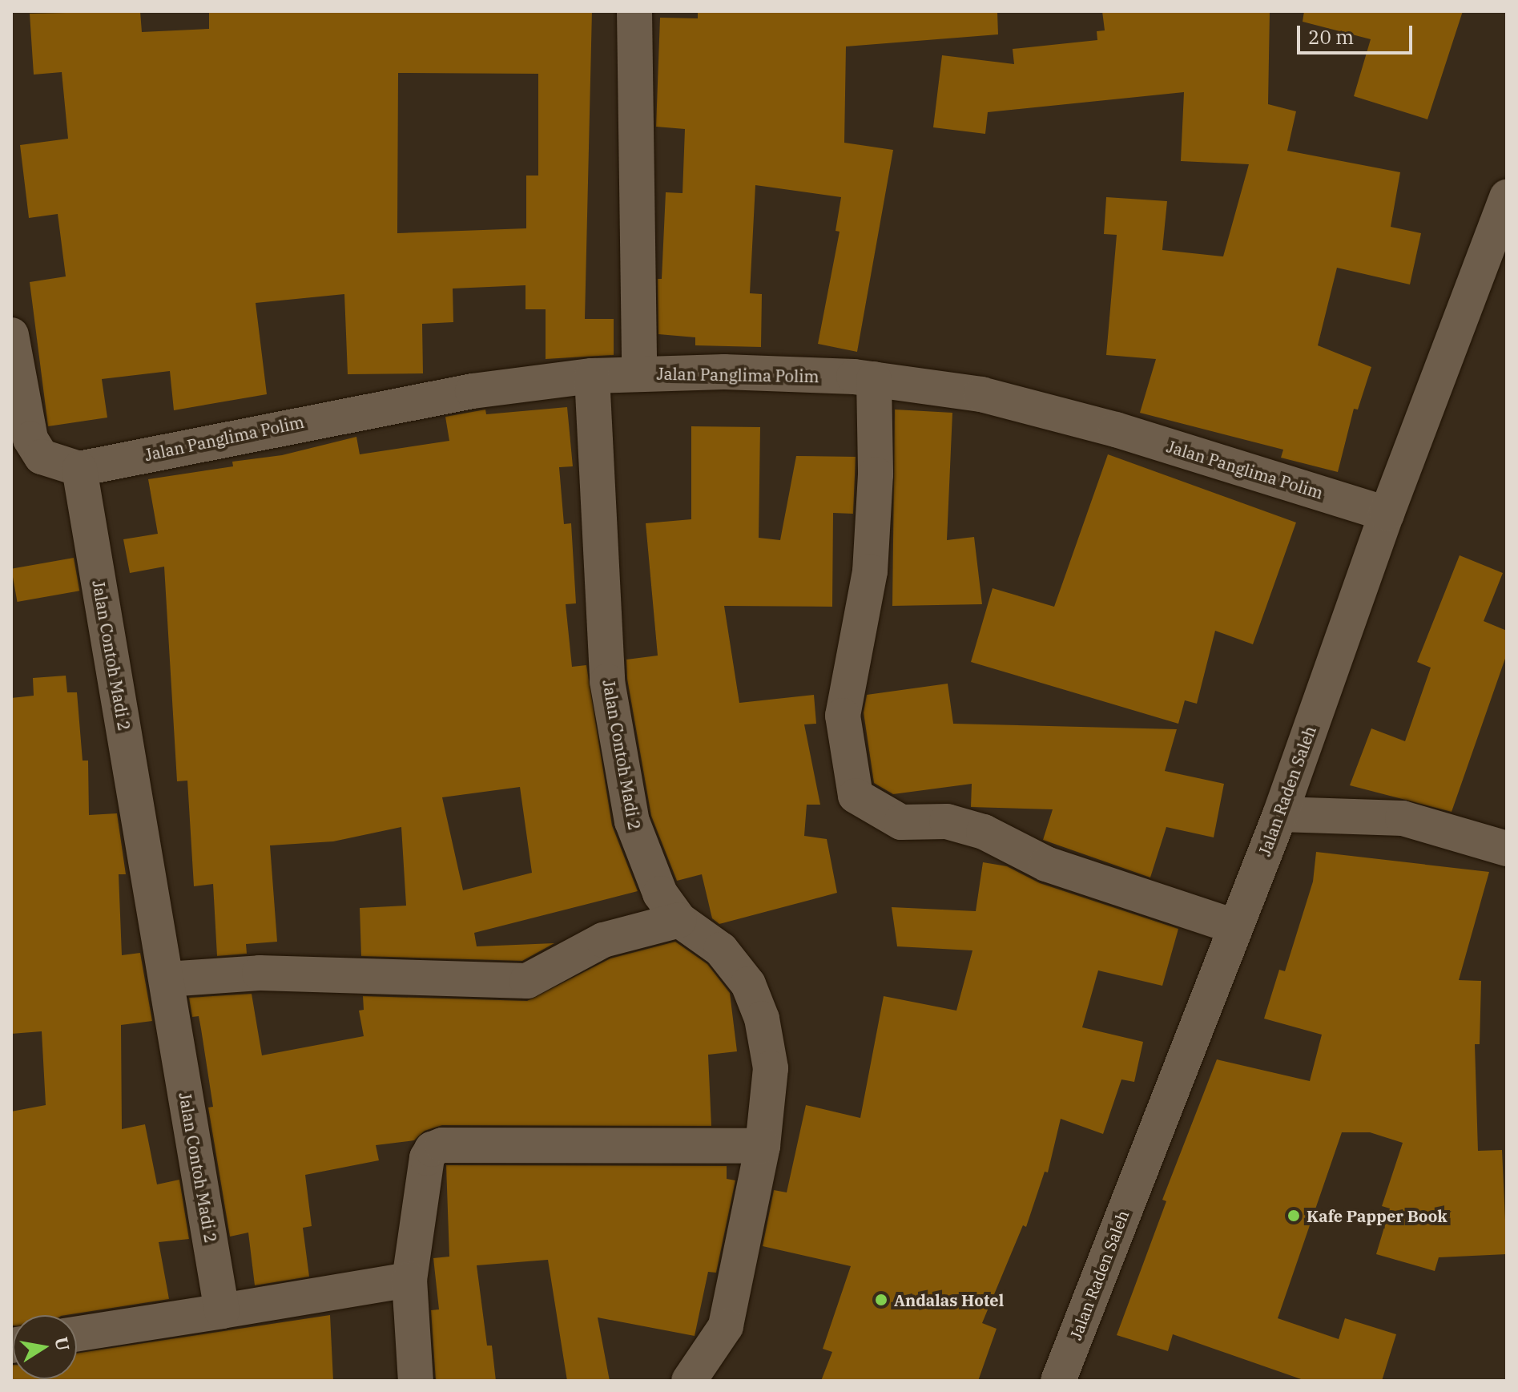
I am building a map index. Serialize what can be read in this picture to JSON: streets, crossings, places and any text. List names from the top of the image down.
{
  "streets": {
    "street": ["Jalan Panglima Polim", "Jalan Contoh Madi 2", "Jalan Raden Saleh"]
  },
  "crossings": [
    ["Jalan Panglima Polim", "Jalan Contoh Madi 2"],
    ["Jalan Panglima Polim", "Jalan Raden Saleh"]
  ],
  "places": ["Kafe Papper Book", "Andalas Hotel"],
  "scale_bar": "20 m",
  "north": "right"
}
